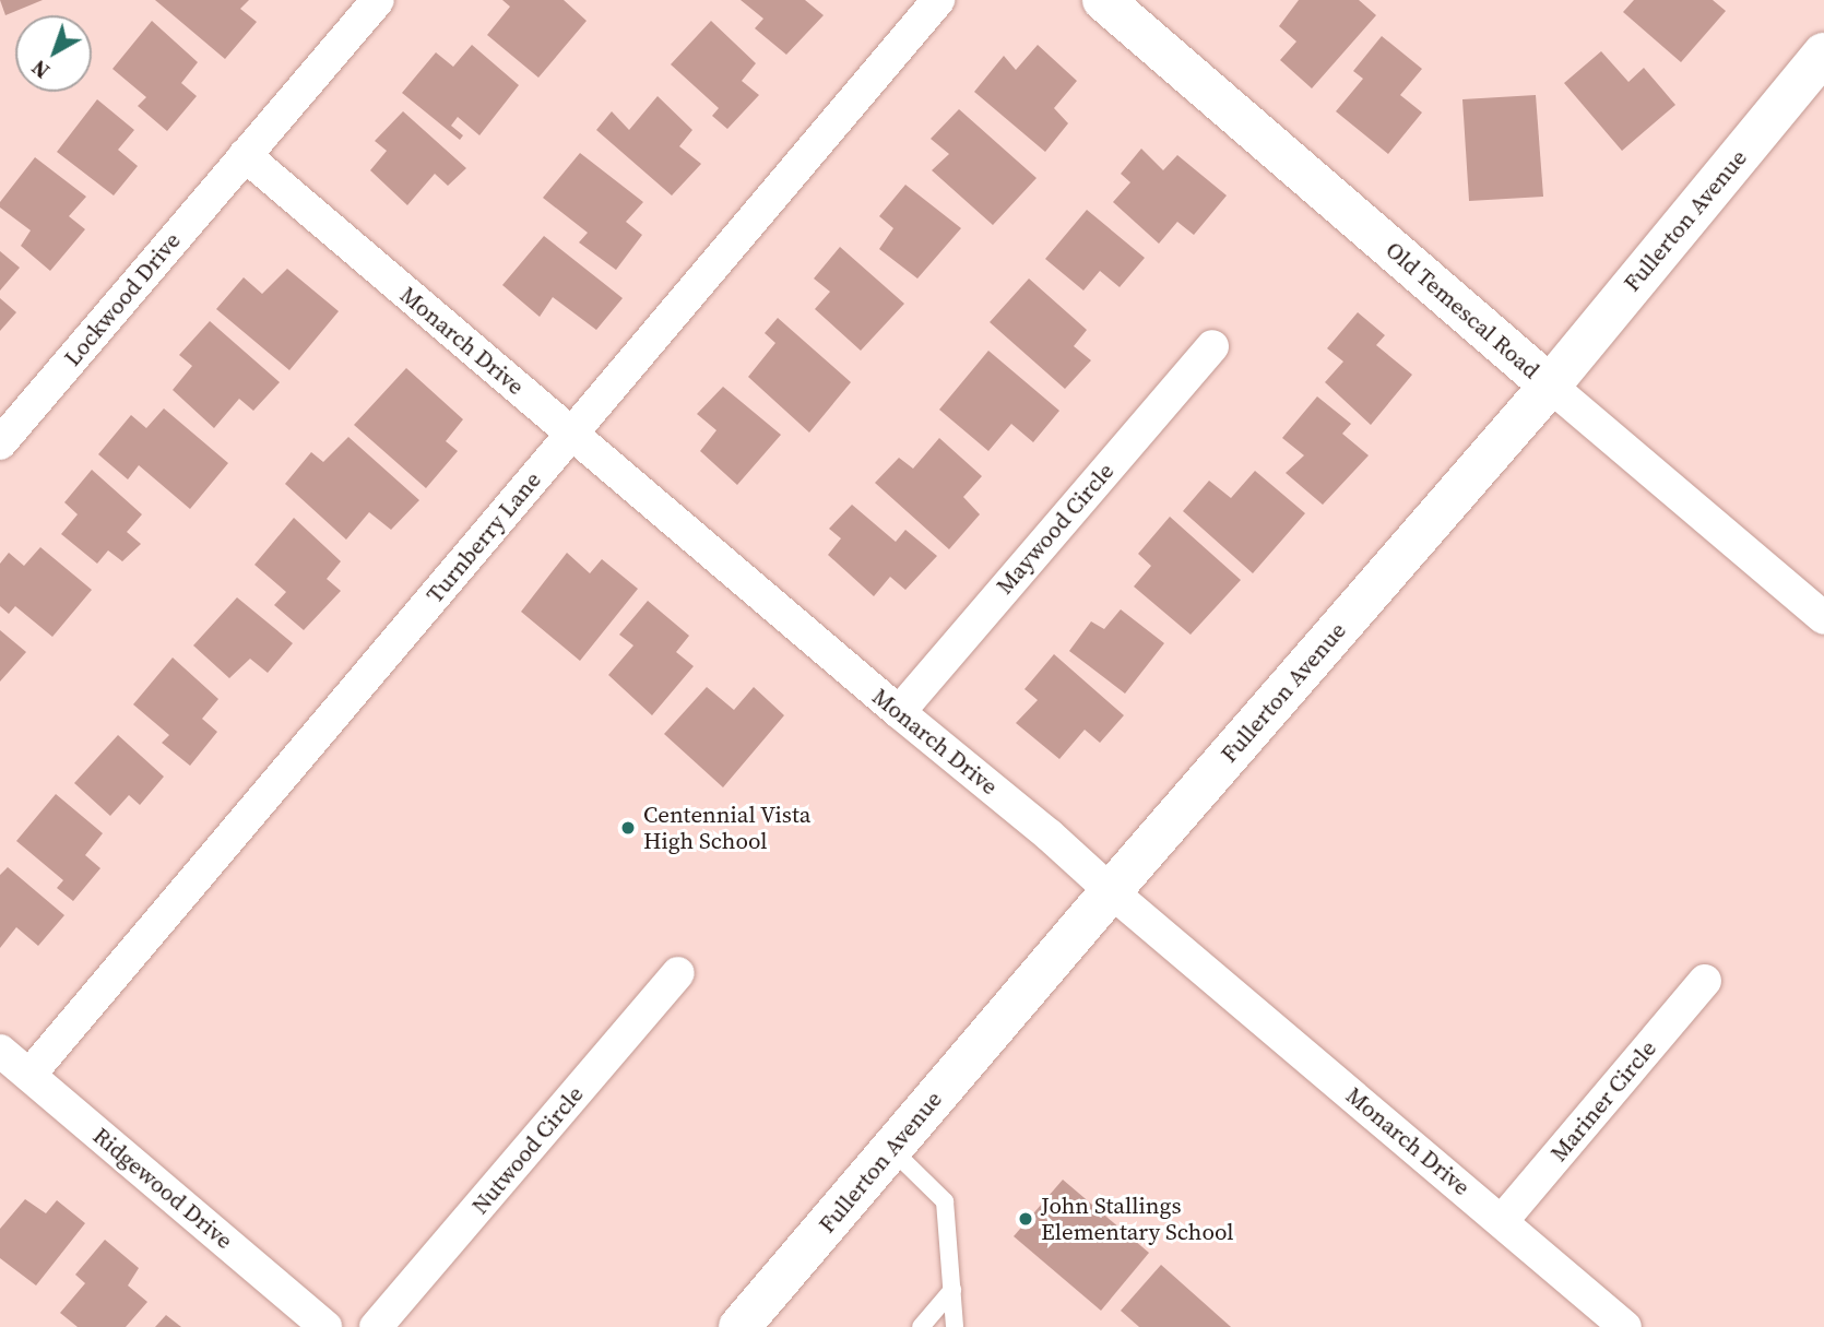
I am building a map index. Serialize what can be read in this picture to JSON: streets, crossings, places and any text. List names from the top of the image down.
{
  "streets": {
    "main road": ["Fullerton Avenue", "Old Temescal Road"],
    "street": [
      "Lockwood Drive",
      "Monarch Drive",
      "Maywood Circle",
      "Turnberry Lane",
      "Mariner Circle",
      "Nutwood Circle",
      "Ridgewood Drive"
    ]
  },
  "crossings": [
    ["Fullerton Avenue", "Old Temescal Road"],
    ["Fullerton Avenue", "Monarch Drive"],
    ["Lockwood Drive", "Monarch Drive"],
    ["Monarch Drive", "Maywood Circle"],
    ["Monarch Drive", "Turnberry Lane"],
    ["Monarch Drive", "Mariner Circle"],
    ["Turnberry Lane", "Ridgewood Drive"]
  ],
  "places": ["Centennial Vista High School", "John Stallings Elementary School"],
  "north": "bottom left"
}
